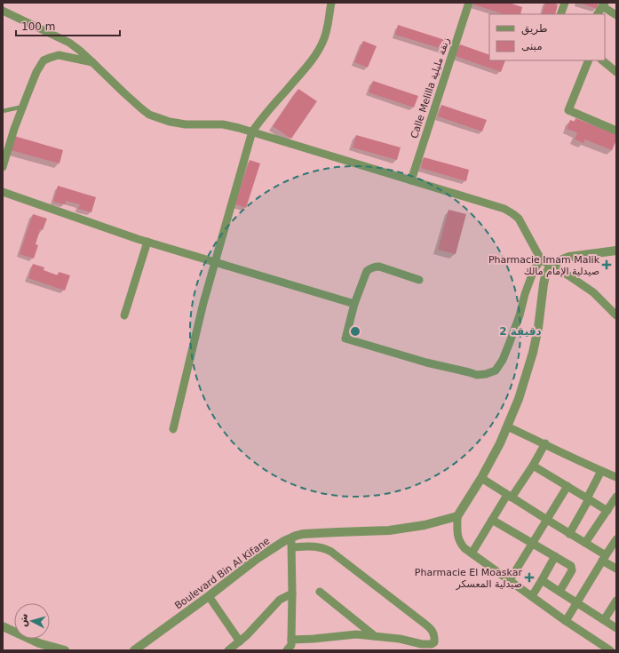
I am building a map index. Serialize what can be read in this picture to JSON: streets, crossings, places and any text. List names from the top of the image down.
{
  "streets": {
    "street": ["Calle Melilla زنقة مليلية", "Boulevard Bin Al Kifane"]
  },
  "places": {
    "health": ["Pharmacie Imam Malik صيدلية الإمام مالك", "Pharmacie El Moaskar صيدلية المعسكر"]
  },
  "legend": ["طريق", "مبنى"],
  "scale_bar": "100 m",
  "north": "left",
  "rings": ["2 دقيقة"]
}
